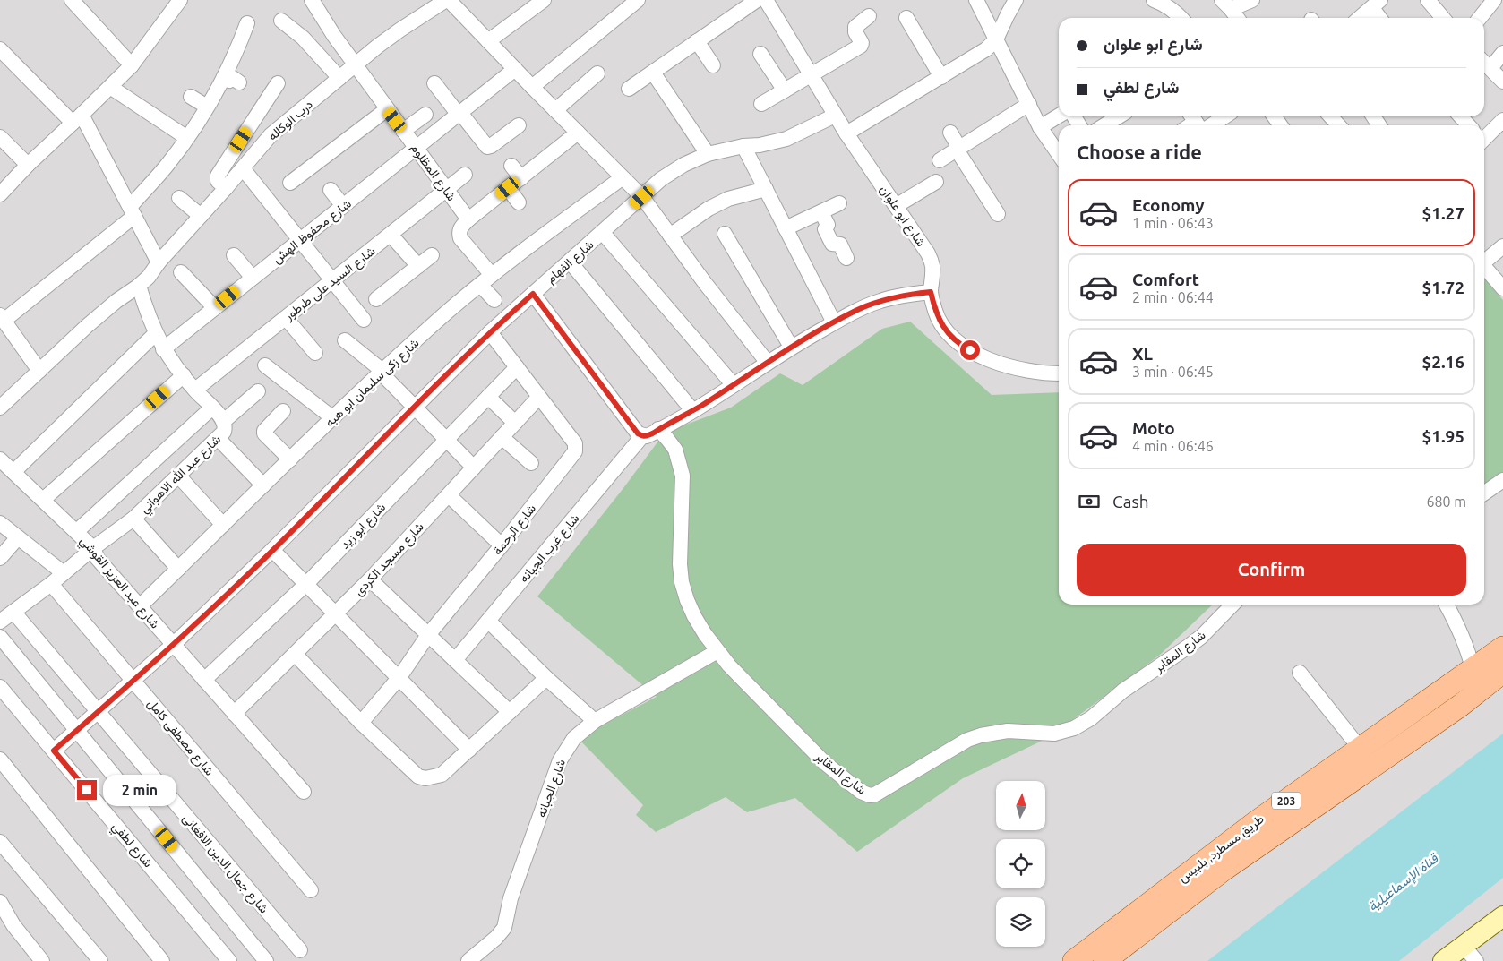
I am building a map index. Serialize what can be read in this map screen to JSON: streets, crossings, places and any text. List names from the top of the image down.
{
  "streets": {
    "main road": ["203", "طريق مسطرد, بلبيس"],
    "street": [
      "درب الوكاله",
      "شارع المظلوم",
      "شارع ابو علوان",
      "شارع محفوظ الهش",
      "شارع الفهام",
      "شارع السيد على طرطور",
      "شارع زكى سليمان ابو هبه",
      "شارع عبد الله الاهواني",
      "شارع ابو زيد",
      "شارع الرحمة",
      "شارع غرب الجبانه",
      "شارع مسجد الكردى",
      "شارع عبد العزيز القوشي",
      "شارع المقابر",
      "شارع مصطفى كامل",
      "شارع الجبانه",
      "شارع لطفي",
      "شارع جمال الدين الافغانى"
    ]
  },
  "crossings": [
    ["درب الوكاله", "شارع المظلوم"],
    ["درب الوكاله", "شارع عبد الله الاهواني"],
    ["شارع المظلوم", "شارع محفوظ الهش"],
    ["شارع المظلوم", "شارع السيد على طرطور"],
    ["شارع ابو علوان", "شارع الفهام"],
    ["شارع ابو علوان", "شارع غرب الجبانه"],
    ["شارع محفوظ الهش", "شارع عبد الله الاهواني"],
    ["شارع الفهام", "شارع الرحمة"],
    ["شارع الفهام", "شارع عبد العزيز القوشي"],
    ["شارع الفهام", "شارع المقابر"],
    ["شارع الفهام", "شارع مصطفى كامل"],
    ["شارع الفهام", "شارع لطفي"],
    ["شارع الفهام", "شارع جمال الدين الافغانى"],
    ["شارع السيد على طرطور", "شارع عبد الله الاهواني"],
    ["شارع زكى سليمان ابو هبه", "شارع عبد العزيز القوشي"],
    ["شارع عبد الله الاهواني", "شارع عبد العزيز القوشي"],
    ["شارع عبد الله الاهواني", "شارع مصطفى كامل"],
    ["شارع عبد الله الاهواني", "شارع جمال الدين الافغانى"],
    ["شارع ابو زيد", "شارع الرحمة"],
    ["شارع ابو زيد", "شارع عبد العزيز القوشي"],
    ["شارع الرحمة", "شارع مسجد الكردى"],
    ["شارع غرب الجبانه", "شارع المقابر"],
    ["شارع مسجد الكردى", "شارع عبد العزيز القوشي"],
    ["شارع المقابر", "شارع الجبانه"]
  ],
  "water": ["قناة الإسماعيلية"],
  "north": "top",
  "page": {
    "banner": ["شارع ابو علوان", "شارع لطفي"],
    "heading": "Choose a ride",
    "list": [
      {
        "name": "Economy",
        "note": "1 min · 06:43",
        "value": "$1.27"
      },
      {
        "name": "Comfort",
        "note": "2 min · 06:44",
        "value": "$1.72"
      },
      {
        "name": "XL",
        "note": "3 min · 06:45",
        "value": "$2.16"
      },
      {
        "name": "Moto",
        "note": "4 min · 06:46",
        "value": "$1.95"
      }
    ],
    "pay": ["Cash", "680 m"],
    "buttons": "Confirm",
    "bubble": "2 min"
  }
}
